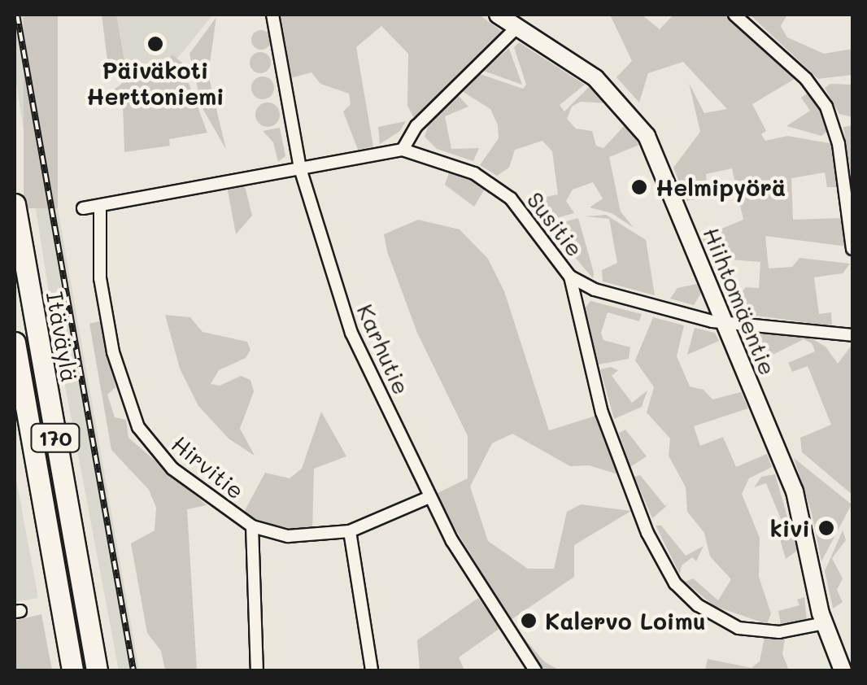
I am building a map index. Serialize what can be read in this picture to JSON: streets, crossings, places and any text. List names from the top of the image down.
{
  "streets": {
    "highway": ["Itäväylä", "170"],
    "street": [
      "Susitie",
      "Hiihtomäentie",
      "Karhutie",
      "Hirvitie"
    ]
  },
  "crossings": [
    ["Susitie", "Hiihtomäentie"],
    ["Susitie", "Karhutie"],
    ["Susitie", "Hirvitie"],
    ["Karhutie", "Hirvitie"]
  ],
  "places": [
    "Päiväkoti Herttoniemi",
    "Helmipyörä",
    "kivi",
    "Kalervo Loimu"
  ]
}
